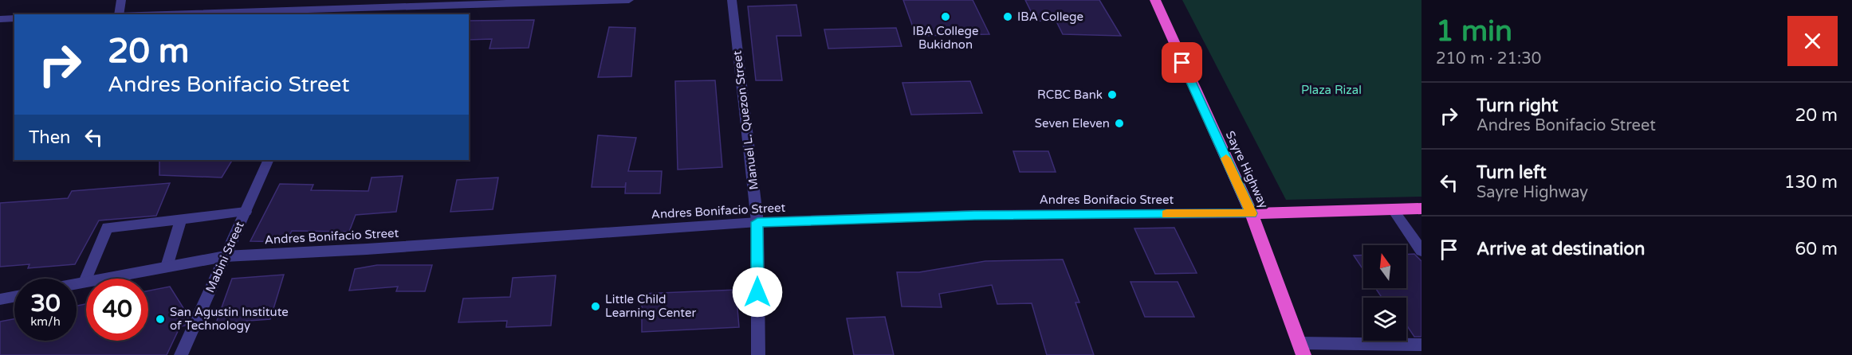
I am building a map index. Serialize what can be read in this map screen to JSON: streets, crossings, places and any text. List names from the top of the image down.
{
  "streets": {
    "highway": ["Sayre Highway", "Andres Bonifacio Street"],
    "street": ["Manuel L. Quezon Street", "Mabini Street"]
  },
  "crossings": [
    ["Manuel L. Quezon Street", "Andres Bonifacio Street"],
    ["Sayre Highway", "Andres Bonifacio Street"],
    ["Andres Bonifacio Street", "Mabini Street"]
  ],
  "parks": ["Plaza Rizal"],
  "places": [
    "IBA College Bukidnon",
    "IBA College",
    "RCBC Bank",
    "Seven Eleven",
    "Little Child Learning Center",
    "San Agustin Institute of Technology"
  ],
  "north": "top",
  "page": {
    "heading": ["1 min", "210 m · 21:30"],
    "turn": ["20 m", "Andres Bonifacio Street"],
    "list": [
      {
        "name": "Turn right",
        "note": "Andres Bonifacio Street",
        "value": "20 m"
      },
      {
        "name": "Turn left",
        "note": "Sayre Highway",
        "value": "130 m"
      },
      {
        "name": "Arrive at destination",
        "value": "60 m"
      }
    ],
    "then": "Then",
    "speed": "30 km/h",
    "limit": "40"
  }
}
